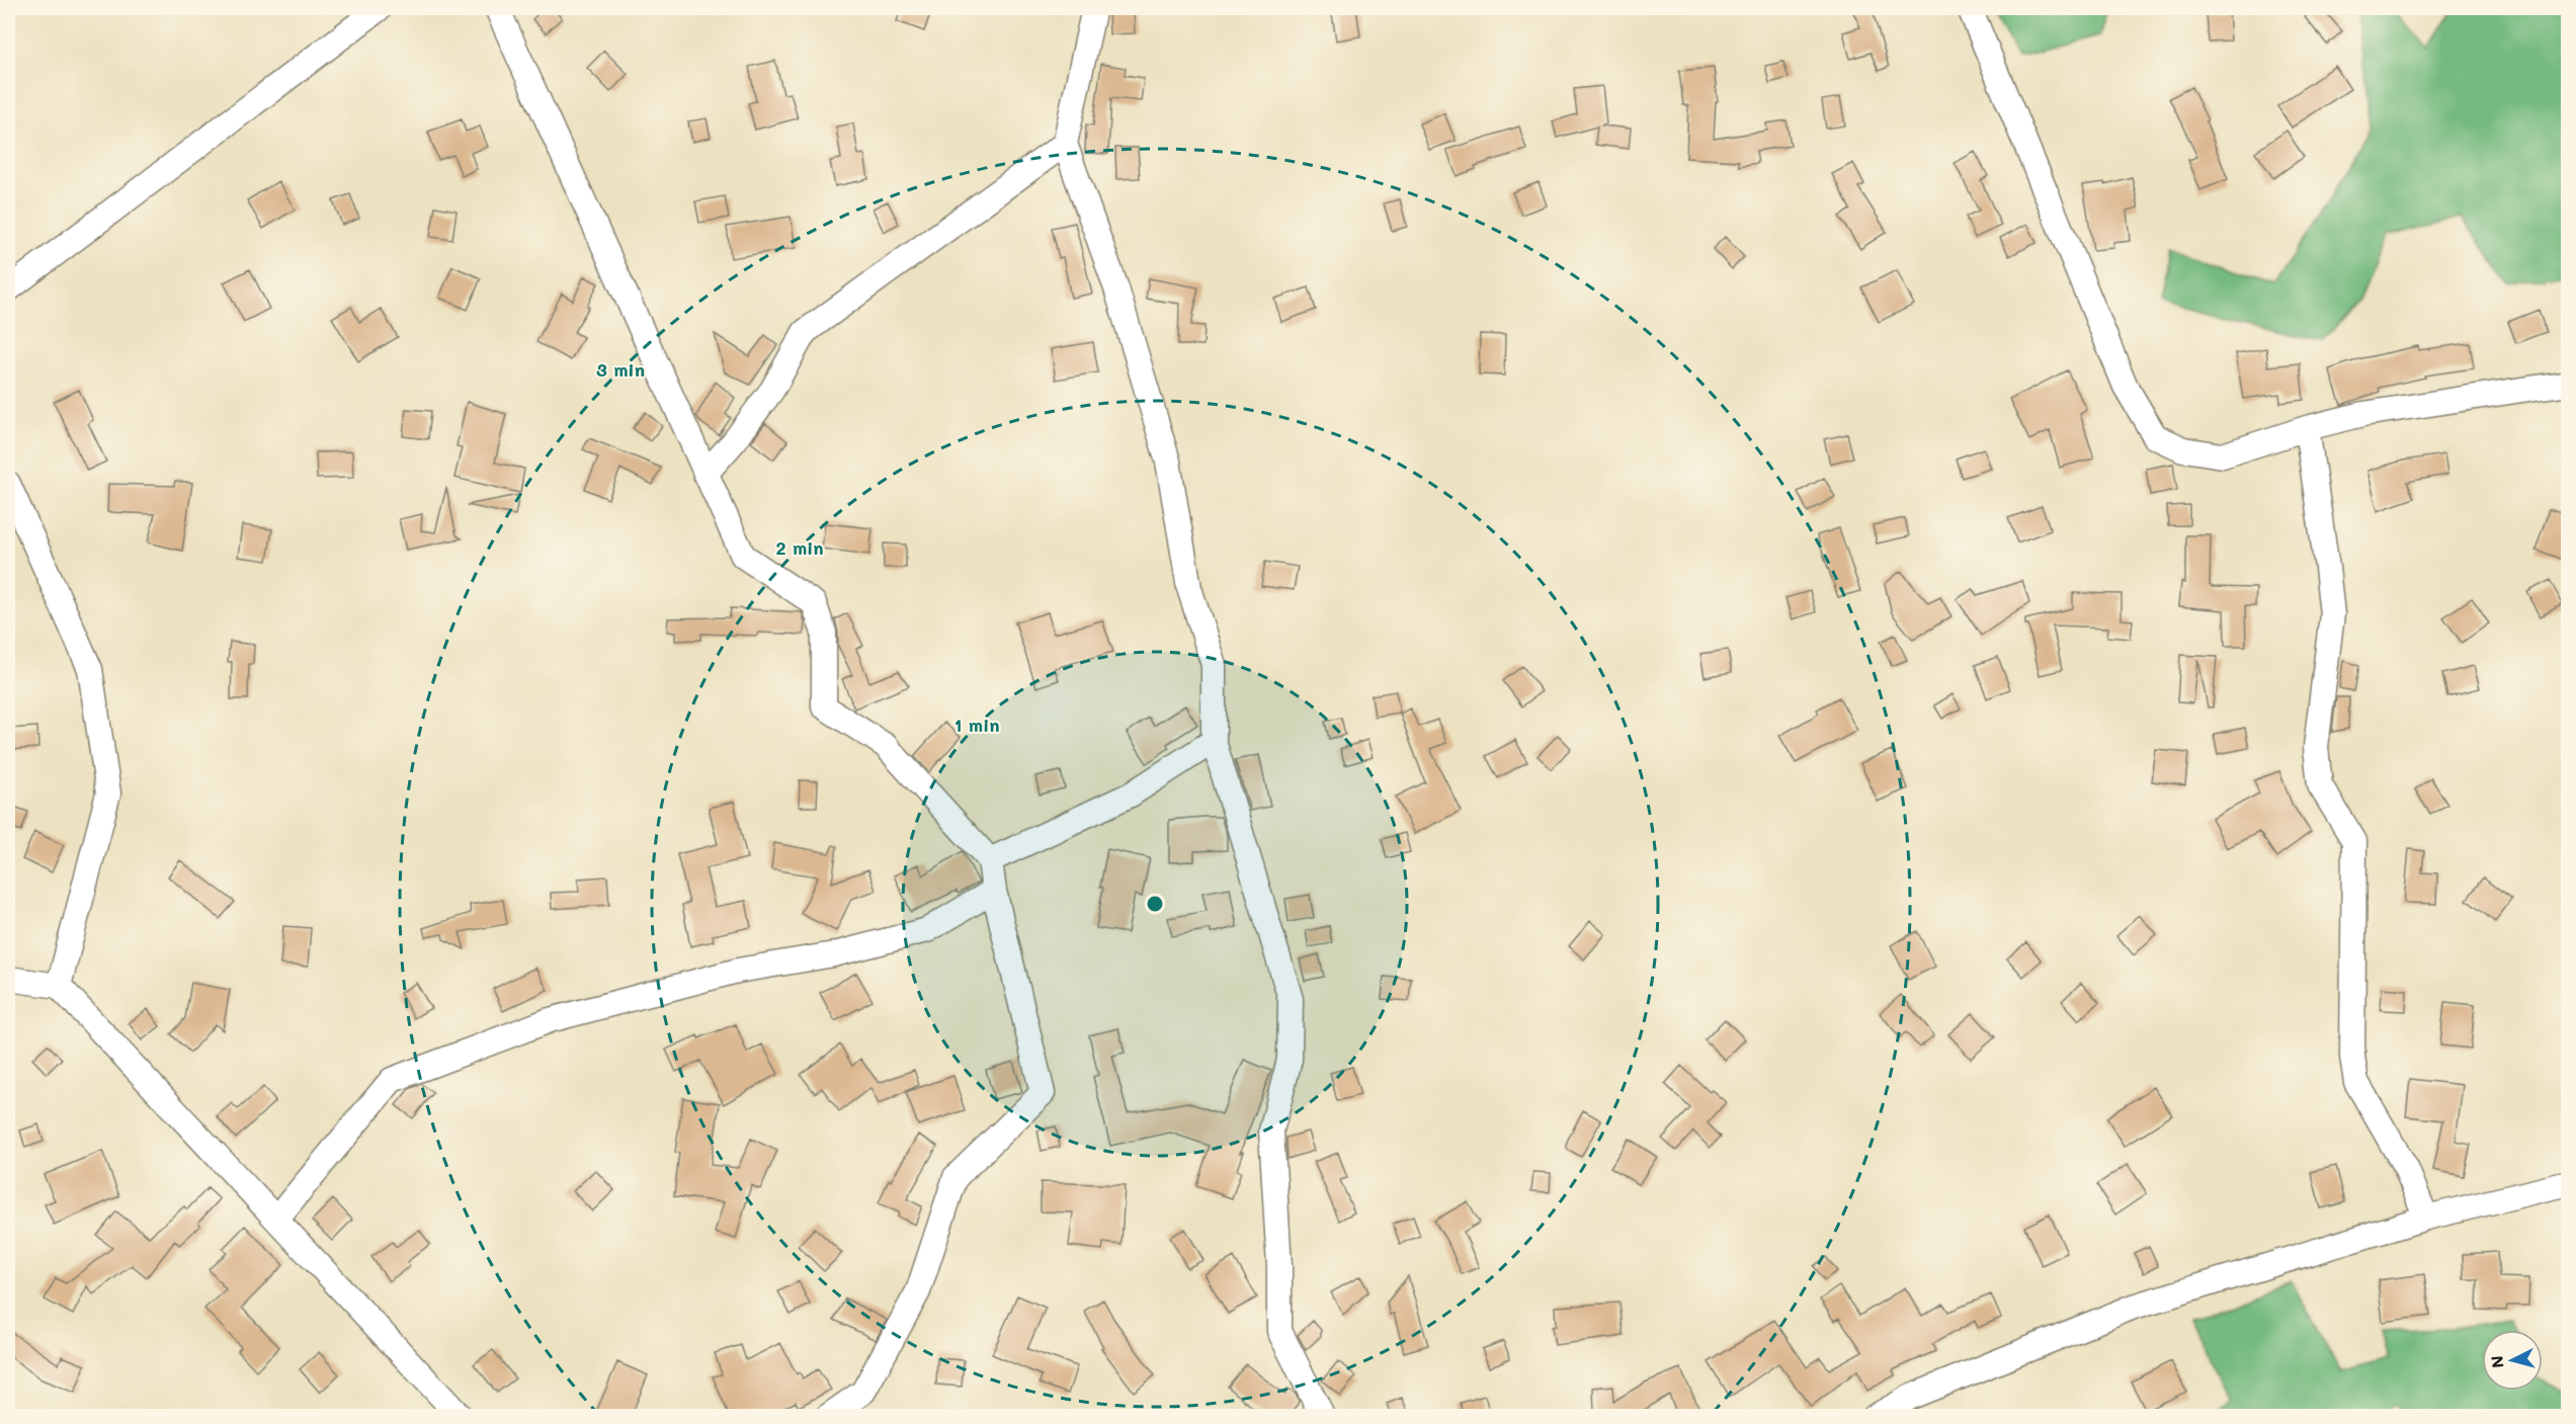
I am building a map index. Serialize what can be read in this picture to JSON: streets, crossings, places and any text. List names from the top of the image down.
{
  "north": "left",
  "rings": ["3 min", "2 min", "1 min"]
}
